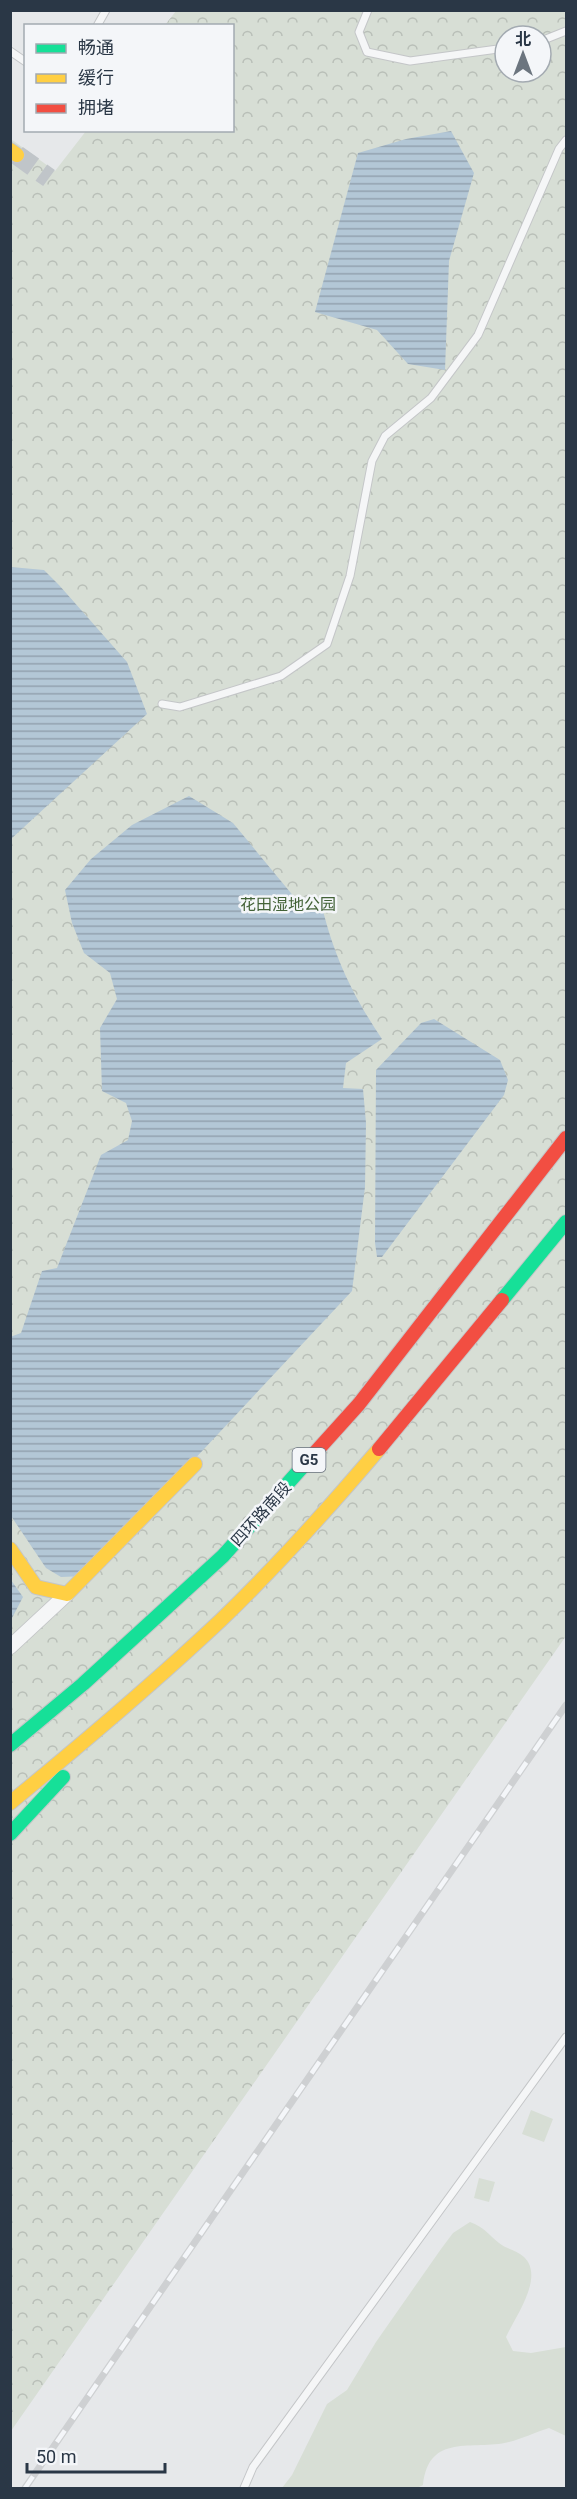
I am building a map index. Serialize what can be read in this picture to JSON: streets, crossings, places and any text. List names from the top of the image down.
{
  "streets": {
    "main road": ["G5", "四环路南段"]
  },
  "parks": ["花田湿地公园"],
  "legend": ["畅通", "缓行", "拥堵"],
  "scale_bar": "50 m",
  "north": "top"
}
